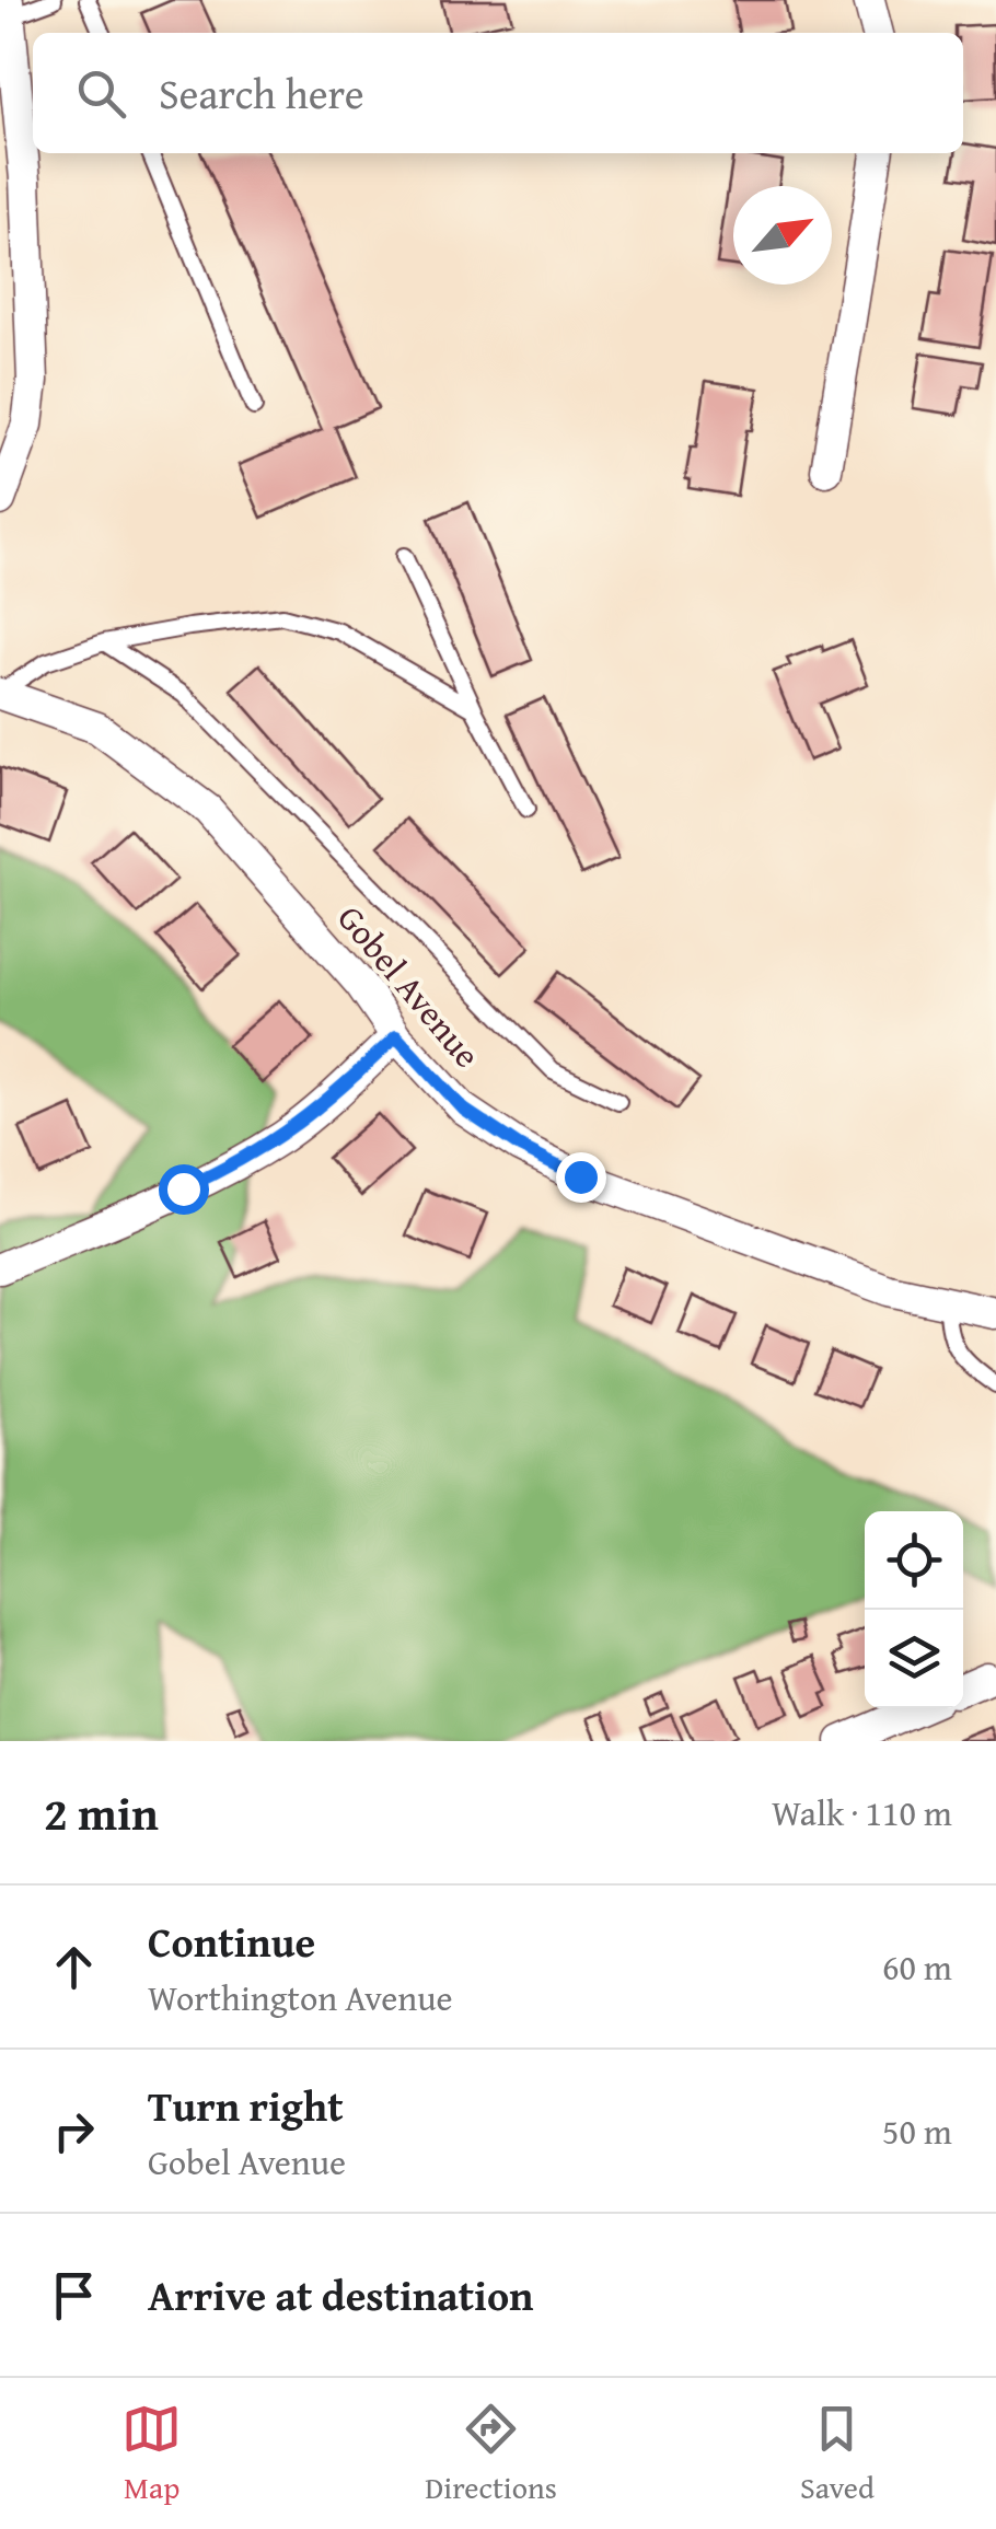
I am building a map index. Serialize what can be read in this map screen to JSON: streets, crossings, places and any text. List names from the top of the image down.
{
  "streets": {
    "street": ["Gobel Avenue"]
  },
  "north": "top right",
  "page": {
    "search": "Search here",
    "heading": ["2 min", "Walk · 110 m"],
    "list": [
      ["Continue", "Worthington Avenue", "60 m"],
      ["Turn right", "Gobel Avenue", "50 m"],
      "Arrive at destination"
    ],
    "nav": ["Map", "Directions", "Saved"]
  }
}
